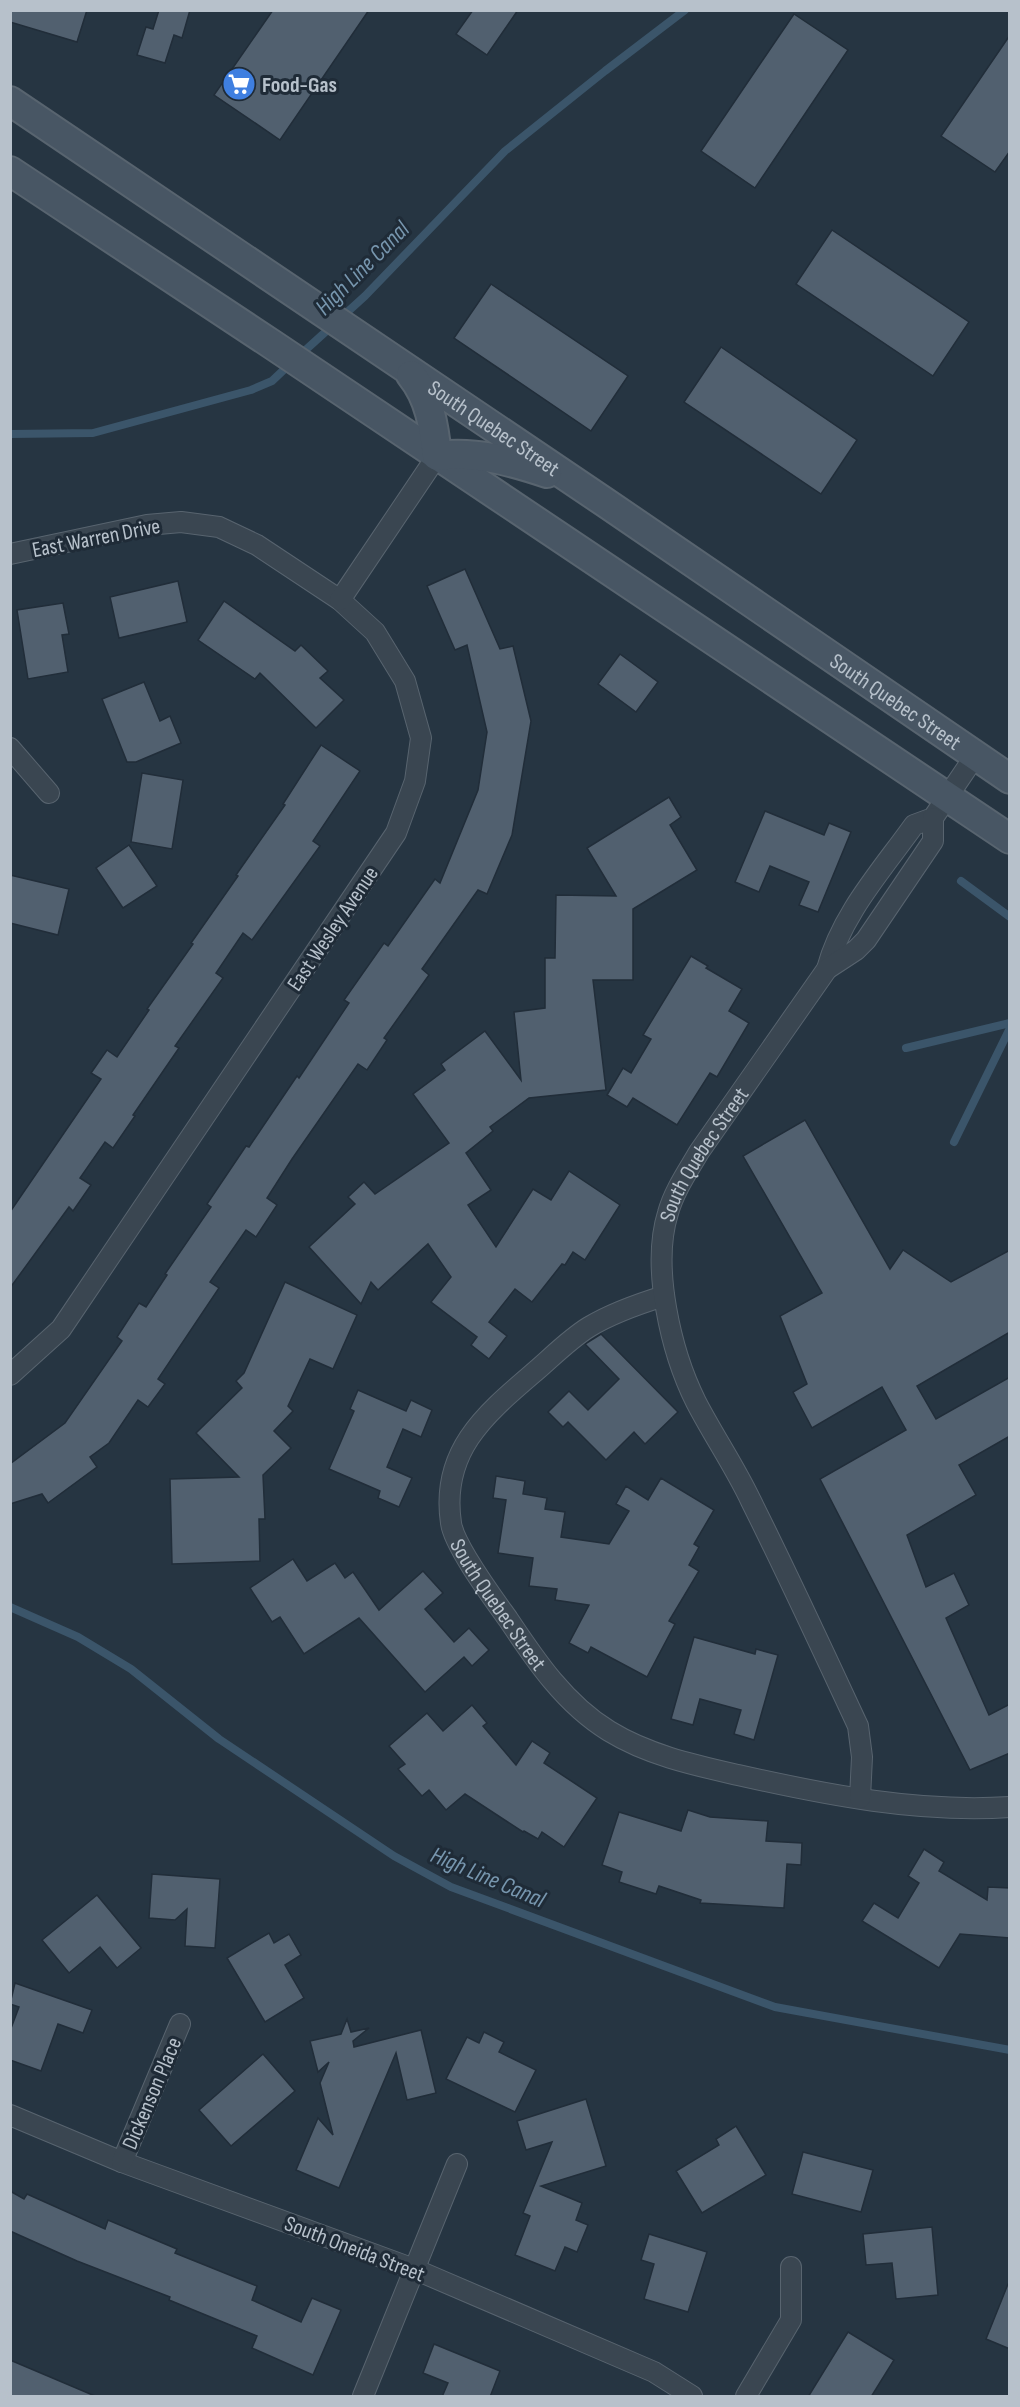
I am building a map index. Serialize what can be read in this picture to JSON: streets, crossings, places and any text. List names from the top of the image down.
{
  "streets": {
    "main road": ["South Quebec Street"],
    "street": [
      "East Warren Drive",
      "East Wesley Avenue",
      "Dickenson Place",
      "South Oneida Street"
    ]
  },
  "crossings": [
    ["East Warren Drive", "East Wesley Avenue"],
    ["Dickenson Place", "South Oneida Street"]
  ],
  "water": ["High Line Canal"],
  "places": {
    "supermarket": ["Food-Gas"]
  }
}
